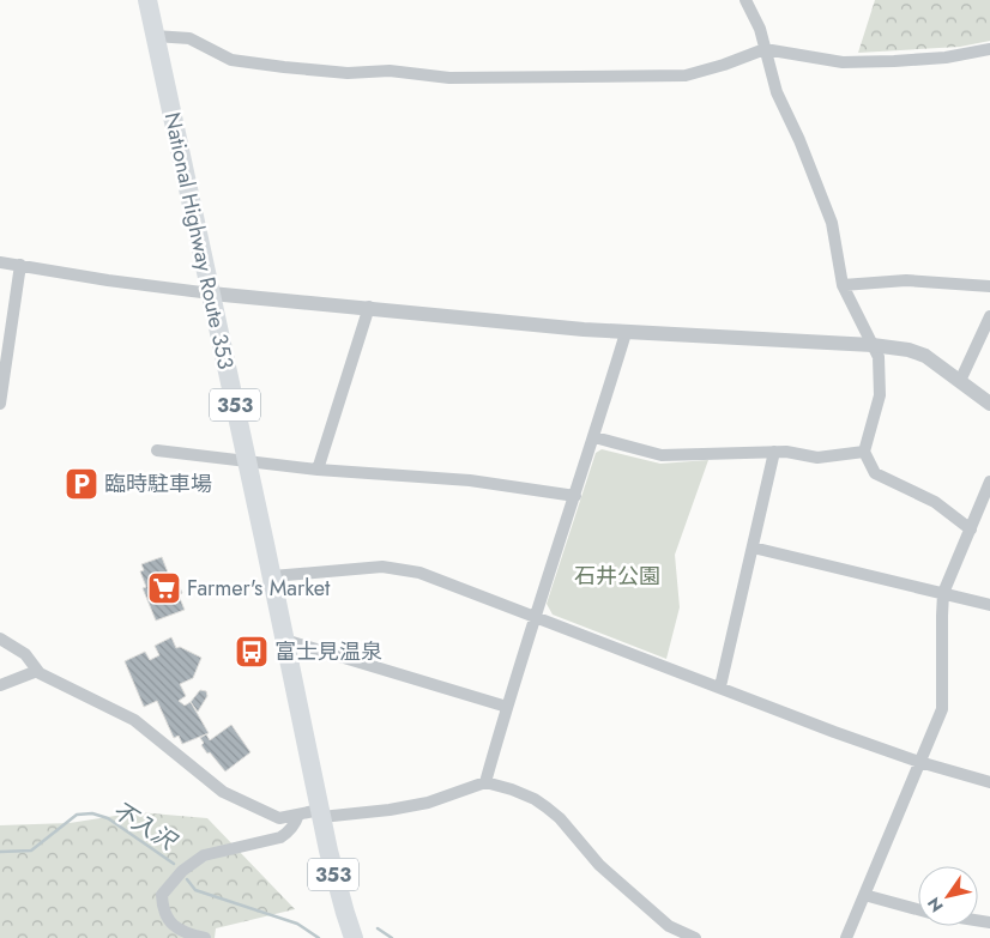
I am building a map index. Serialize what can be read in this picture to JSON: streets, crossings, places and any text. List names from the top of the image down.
{
  "streets": {
    "highway": ["National Highway Route 353", "353"]
  },
  "water": ["不入沢"],
  "parks": ["石井公園"],
  "places": {
    "parking": ["臨時駐車場"],
    "supermarket": ["Farmer's Market"],
    "bus stop": ["富士見温泉"]
  },
  "north": "bottom left"
}
